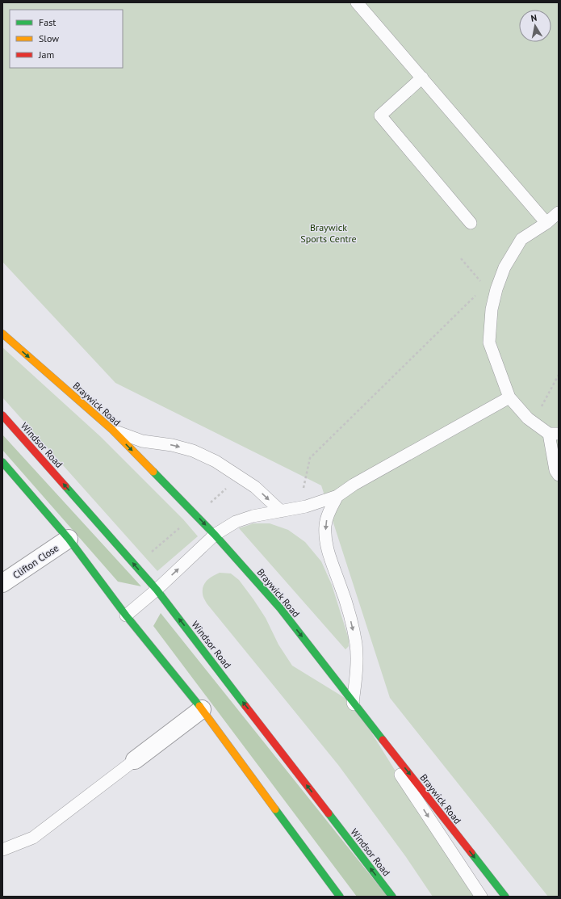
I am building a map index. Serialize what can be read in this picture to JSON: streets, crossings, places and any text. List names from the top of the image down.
{
  "streets": {
    "main road": ["Braywick Road", "Windsor Road"],
    "street": ["Clifton Close"]
  },
  "one_way": ["Braywick Road"],
  "parks": ["Braywick Sports Centre"],
  "legend": ["Fast", "Slow", "Jam"],
  "north": "top"
}
